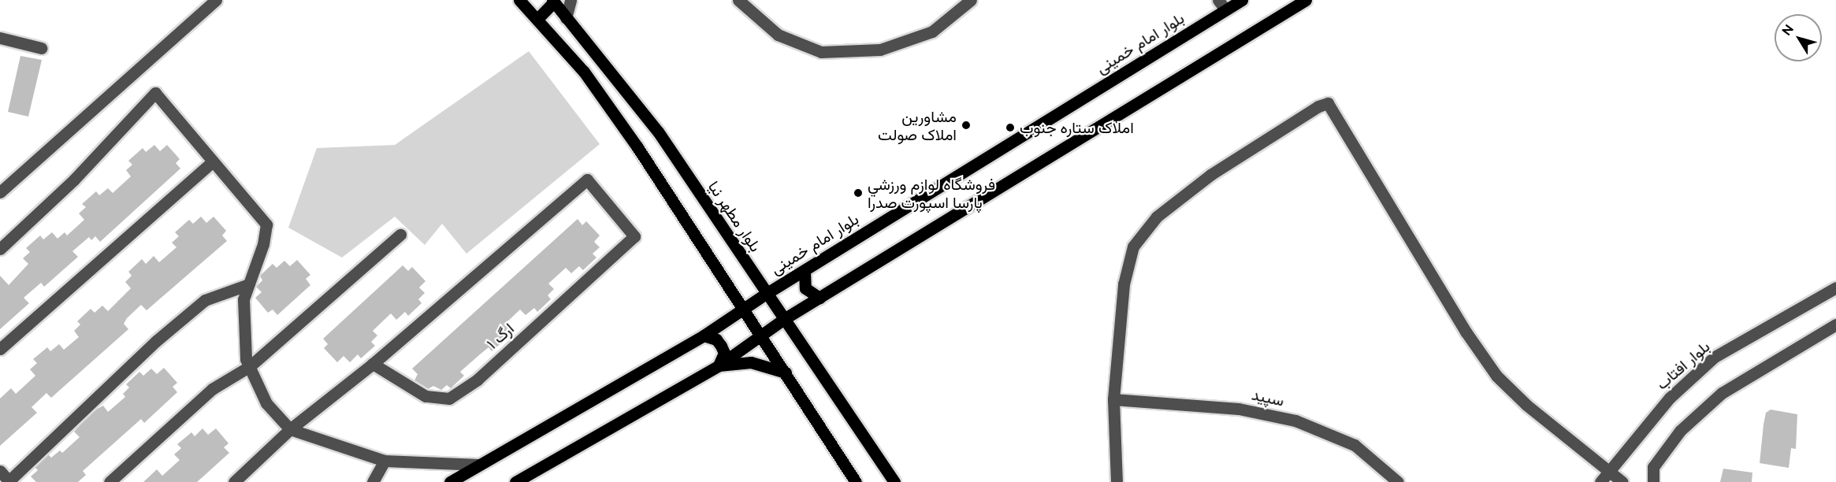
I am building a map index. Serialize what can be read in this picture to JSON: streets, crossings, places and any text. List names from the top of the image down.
{
  "streets": {
    "main road": ["بلوار امام خمینی", "بلوار مطهر نیا"],
    "street": ["ارگ ۱", "بلوار افتاب", "سپید"]
  },
  "crossings": [
    ["بلوار امام خمینی", "بلوار مطهر نیا"]
  ],
  "places": ["مشاورین املاک صولت", "املاک ستاره جنوب", "فروشگاه لوازم ورزشي پارسا اسپورت صدرا"],
  "north": "top left"
}
